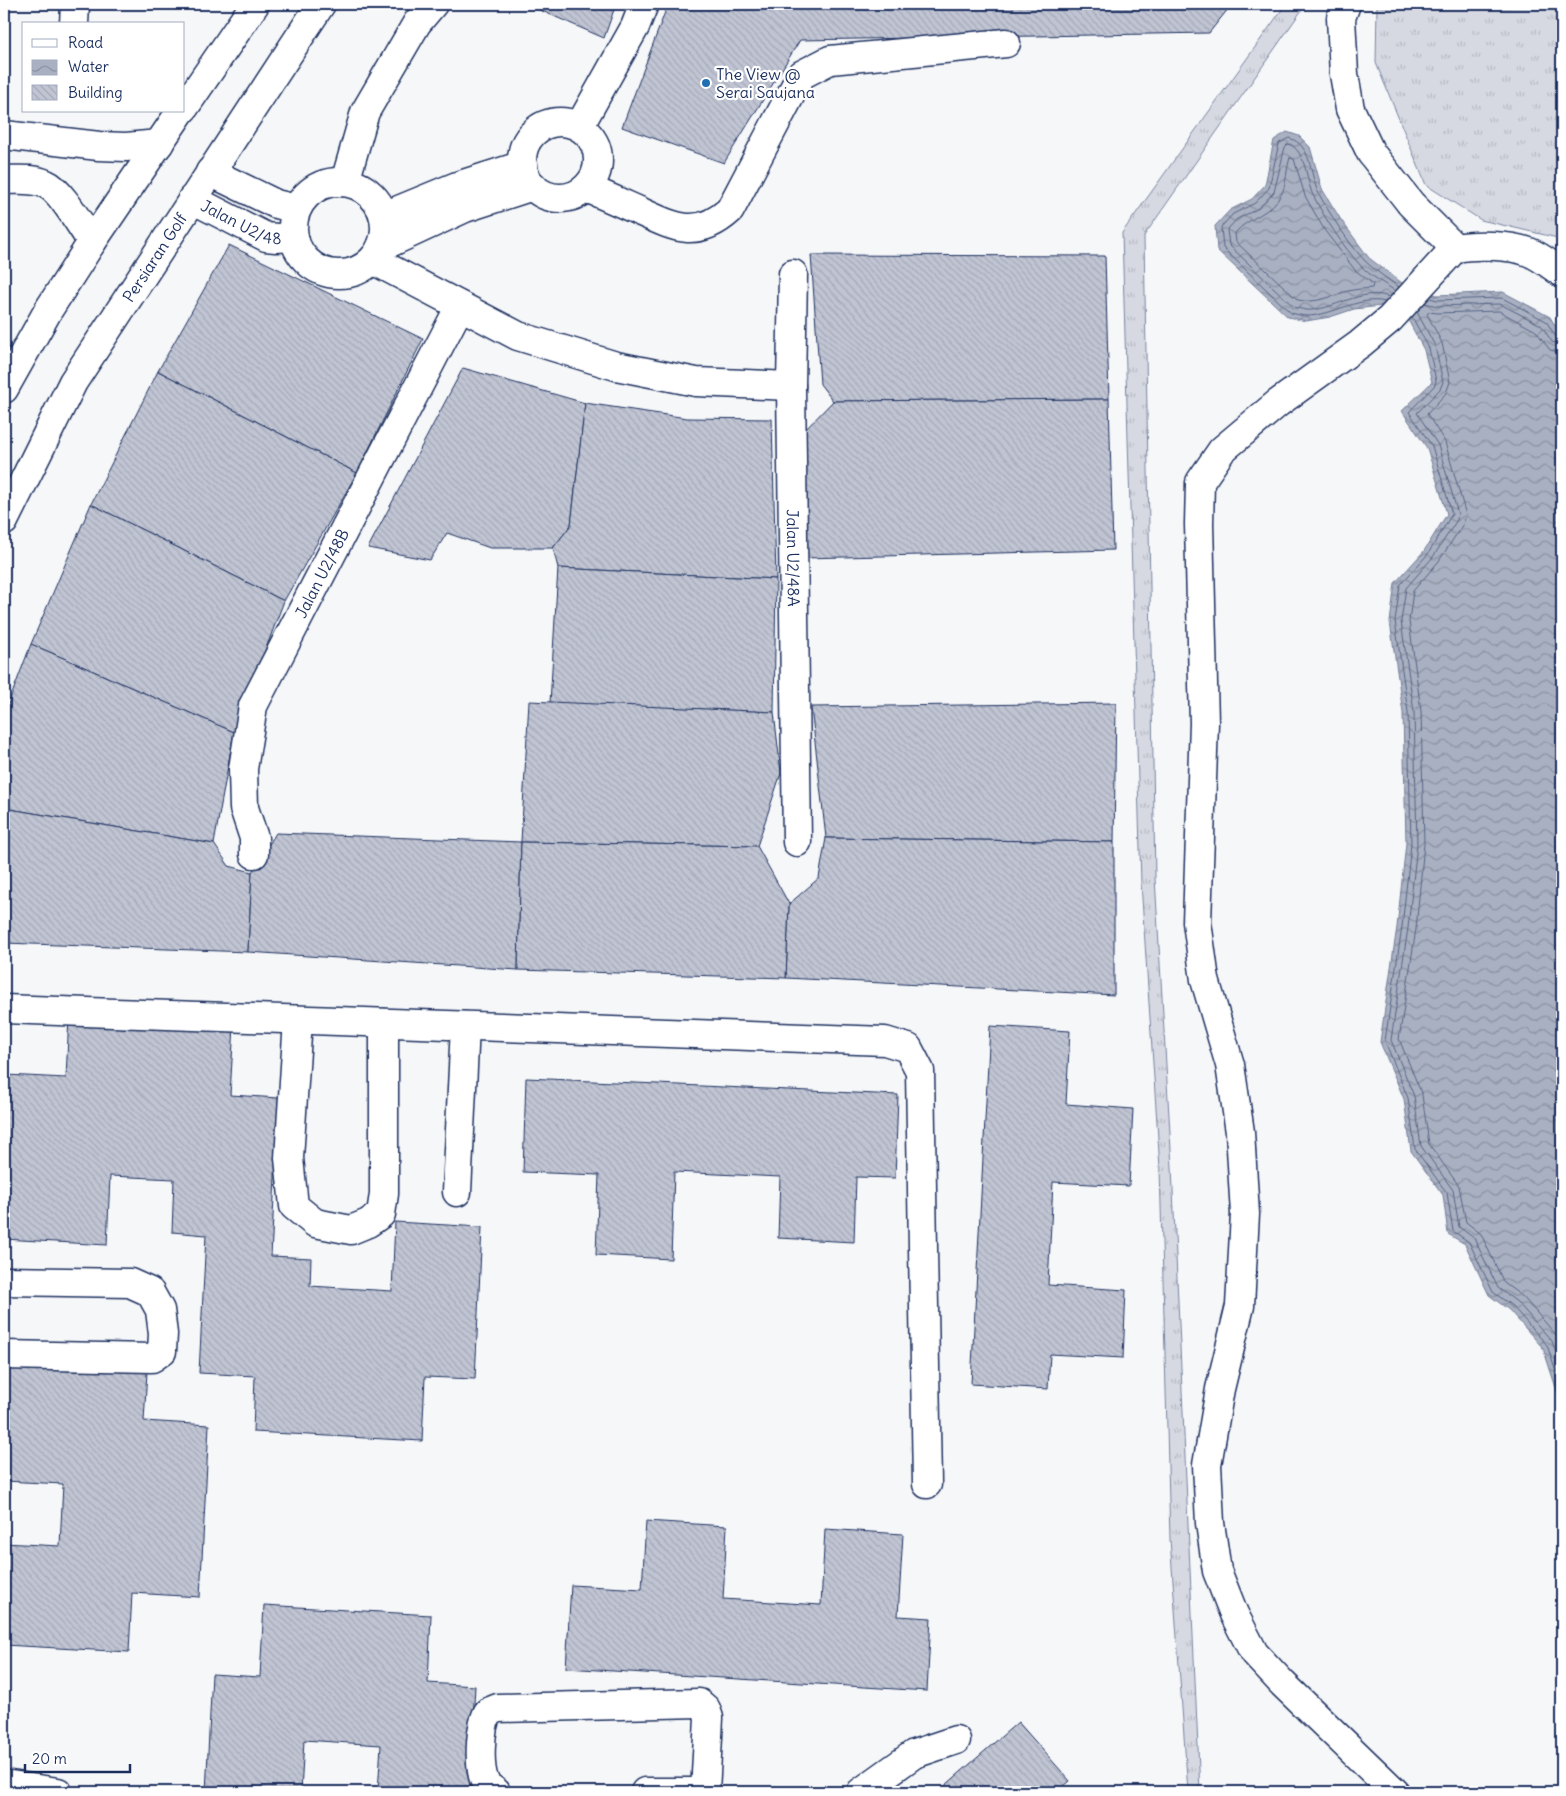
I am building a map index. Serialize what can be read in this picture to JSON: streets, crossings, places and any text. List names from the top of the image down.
{
  "streets": {
    "street": [
      "Jalan U2/48",
      "Persiaran Golf",
      "Jalan U2/48A",
      "Jalan U2/48B"
    ]
  },
  "crossings": [
    ["Jalan U2/48", "Persiaran Golf"]
  ],
  "places": ["The View @ Serai Saujana"],
  "legend": ["Road", "Water", "Building"],
  "scale_bar": "20 m"
}
